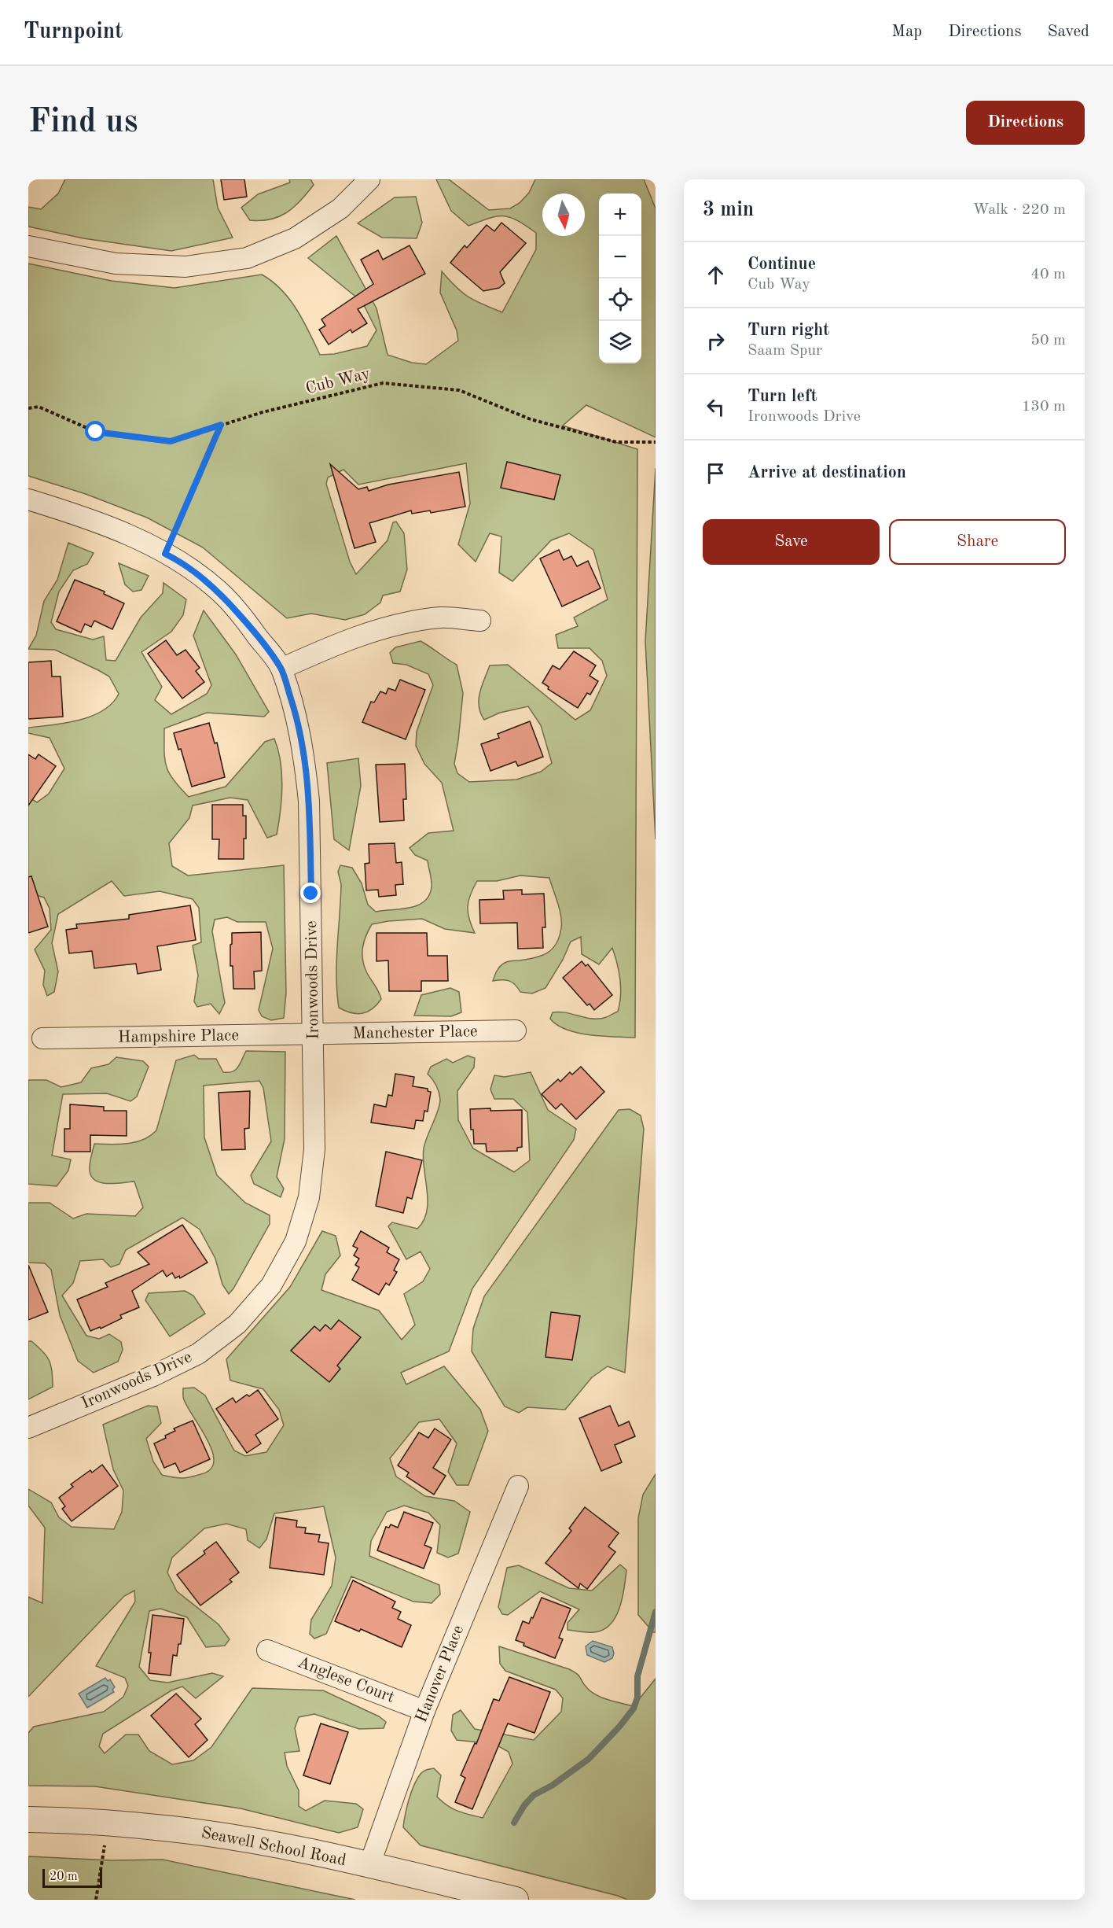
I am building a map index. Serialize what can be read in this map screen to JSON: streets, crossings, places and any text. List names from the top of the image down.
{
  "streets": {
    "street": [
      "Ironwoods Drive",
      "Manchester Place",
      "Hampshire Place",
      "Hanover Place",
      "Anglese Court",
      "Seawell School Road"
    ],
    "path": ["Cub Way"]
  },
  "crossings": [
    ["Ironwoods Drive", "Manchester Place"],
    ["Ironwoods Drive", "Hampshire Place"],
    ["Manchester Place", "Hampshire Place"],
    ["Hanover Place", "Anglese Court"],
    ["Hanover Place", "Seawell School Road"]
  ],
  "scale_bar": "20 m",
  "north": "bottom",
  "page": {
    "header": "Turnpoint",
    "nav": ["Map", "Directions", "Saved"],
    "buttons": [
      "Directions",
      ["Save", "Share"]
    ],
    "title": "Find us",
    "heading": ["3 min", "Walk · 220 m"],
    "map_buttons": ["+", "−"],
    "list": [
      ["Continue", "Cub Way", "40 m"],
      ["Turn right", "Saam Spur", "50 m"],
      ["Turn left", "Ironwoods Drive", "130 m"],
      "Arrive at destination"
    ],
    "scale": "20 m"
  }
}
